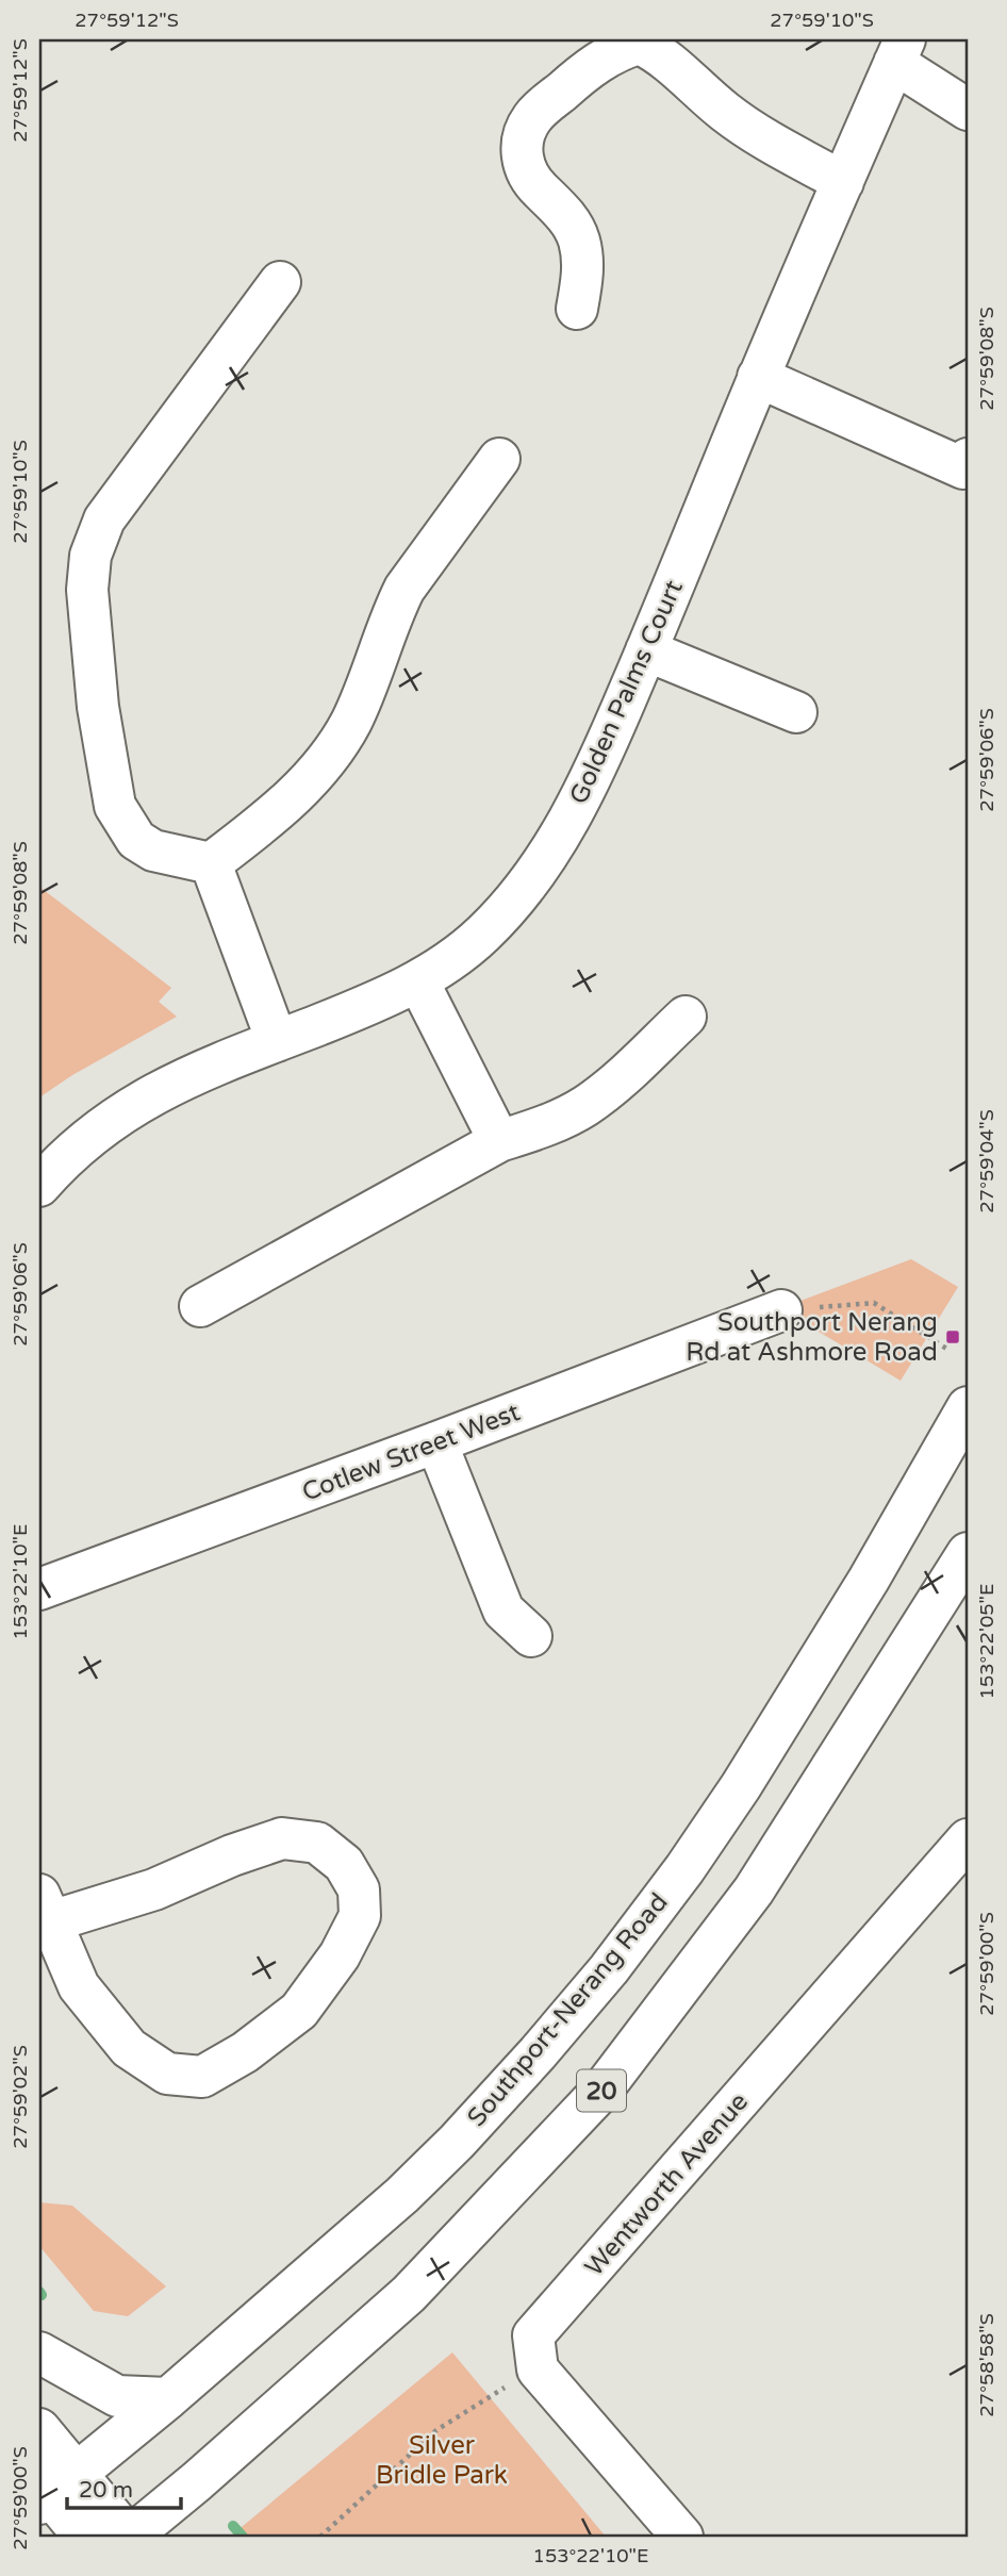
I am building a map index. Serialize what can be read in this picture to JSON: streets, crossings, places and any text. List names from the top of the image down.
{
  "streets": {
    "street": [
      "Golden Palms Court",
      "Cotlew Street West",
      "Southport-Nerang Road",
      "20",
      "Wentworth Avenue"
    ]
  },
  "parks": ["Silver Bridle Park"],
  "places": {
    "transit": ["Southport Nerang Rd at Ashmore Road"]
  },
  "scale_bar": "20 m",
  "coordinates": [
    "27°59'12\"S",
    "27°59'10\"S",
    "27°59'08\"S",
    "27°59'06\"S",
    "27°59'04\"S",
    "153°22'10\"E",
    "153°22'05\"E",
    "27°59'00\"S",
    "27°59'02\"S",
    "27°58'58\"S"
  ]
}
